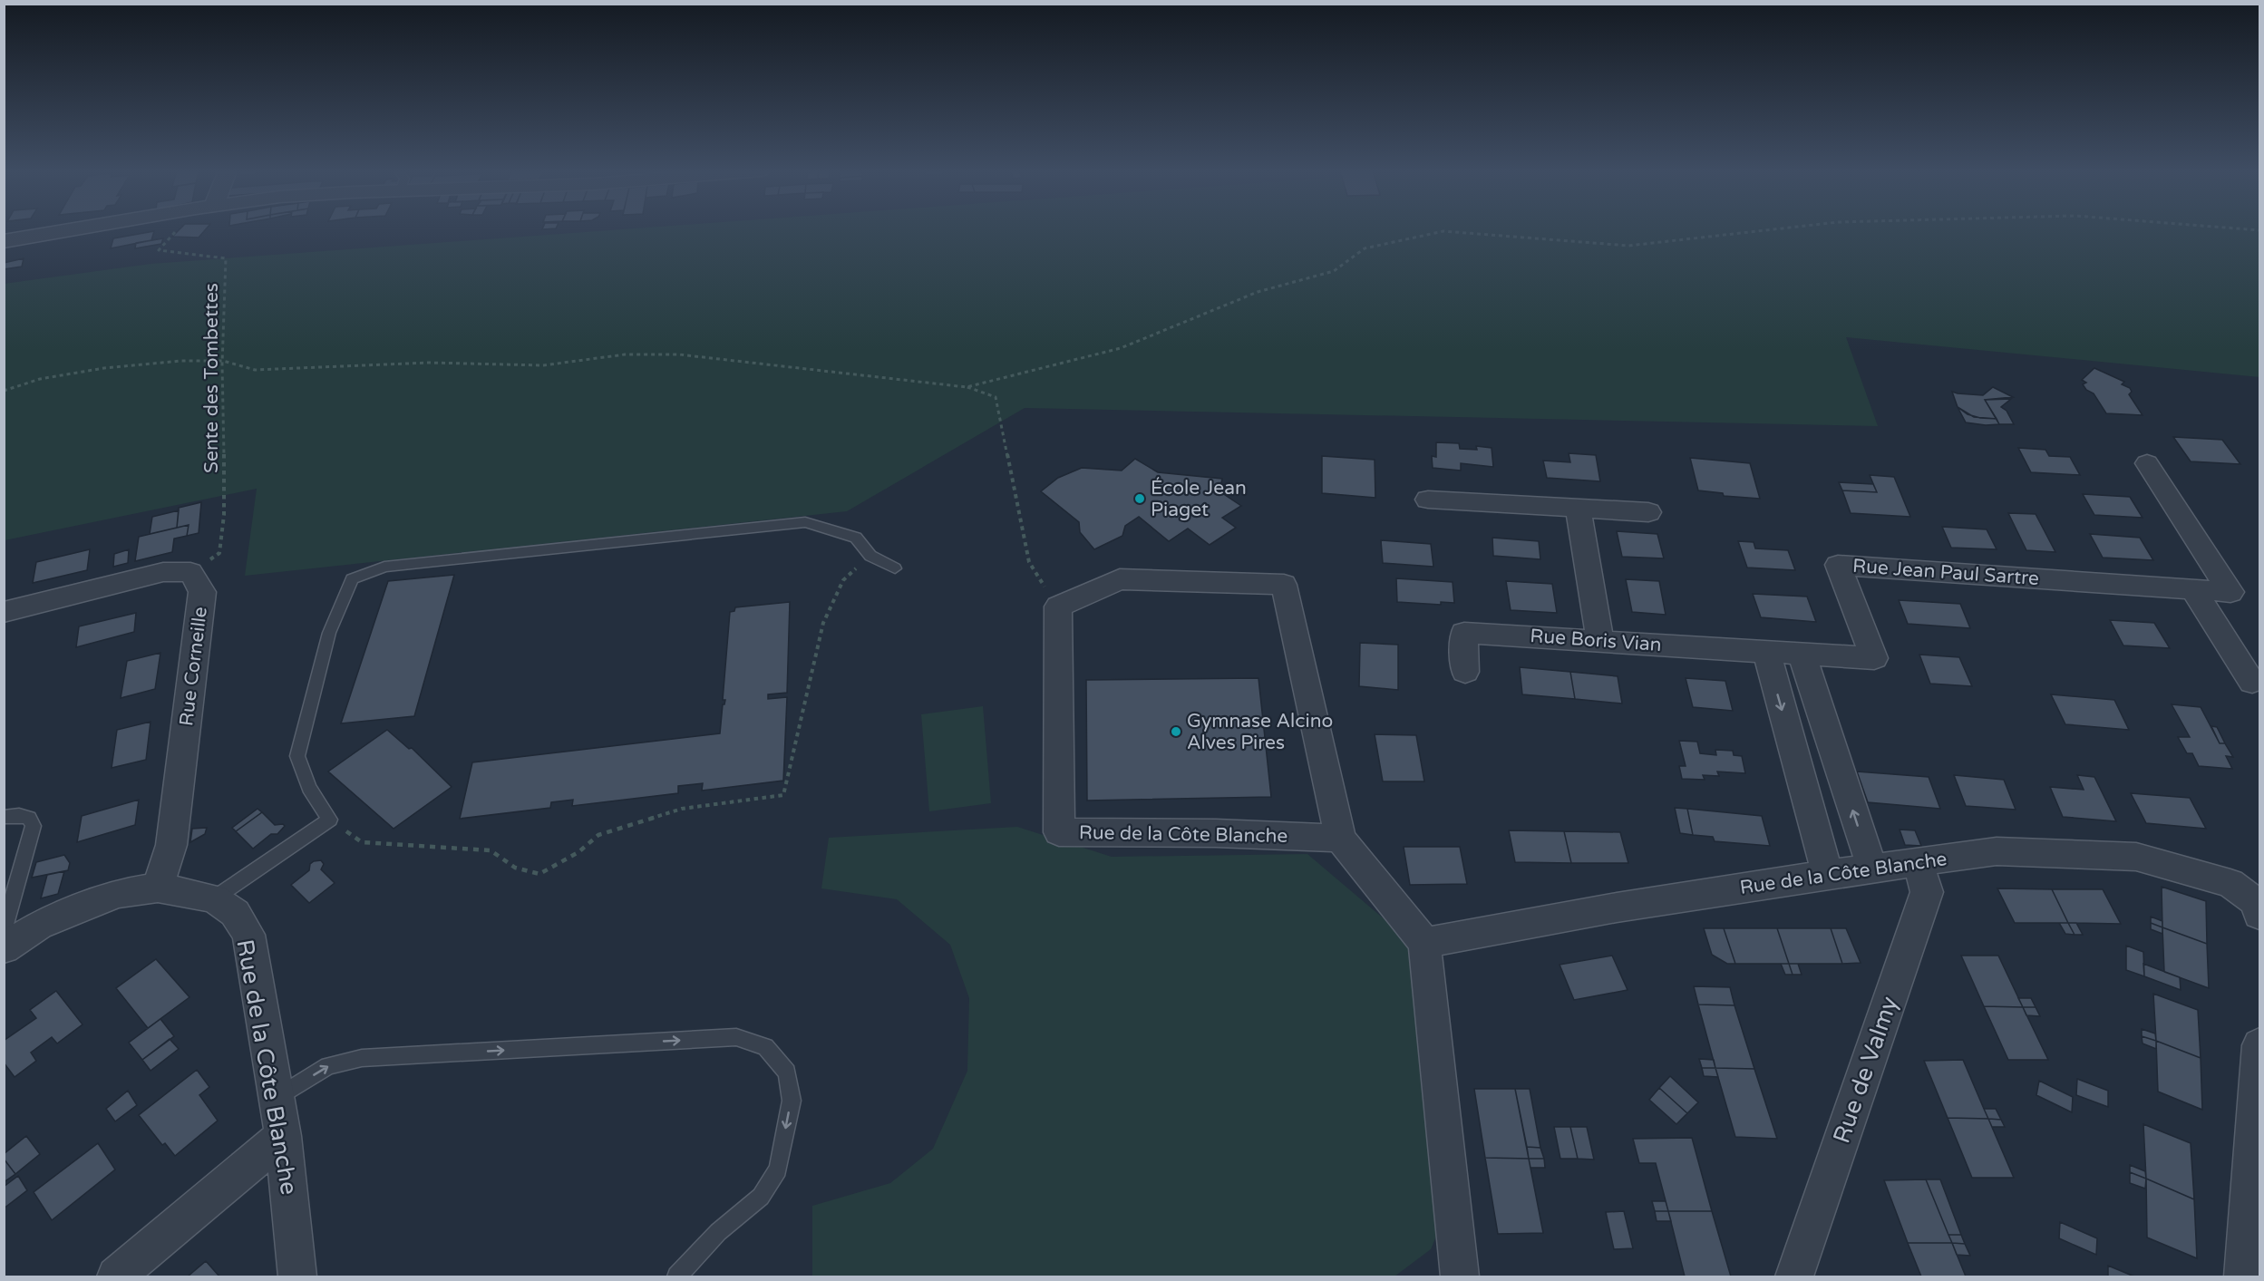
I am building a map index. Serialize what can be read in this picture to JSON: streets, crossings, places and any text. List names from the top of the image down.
{
  "streets": {
    "street": [
      "Rue Jean Paul Sartre",
      "Rue Boris Vian",
      "Rue Corneille",
      "Rue de la Côte Blanche",
      "Rue de Valmy"
    ],
    "path": ["Sente des Tombettes"]
  },
  "crossings": [
    ["Sente des Tombettes", "Rue Corneille"],
    ["Rue Jean Paul Sartre", "Rue Boris Vian"],
    ["Rue Corneille", "Rue de la Côte Blanche"],
    ["Rue de la Côte Blanche", "Rue de Valmy"]
  ],
  "places": ["École Jean Piaget", "Gymnase Alcino Alves Pires"]
}
